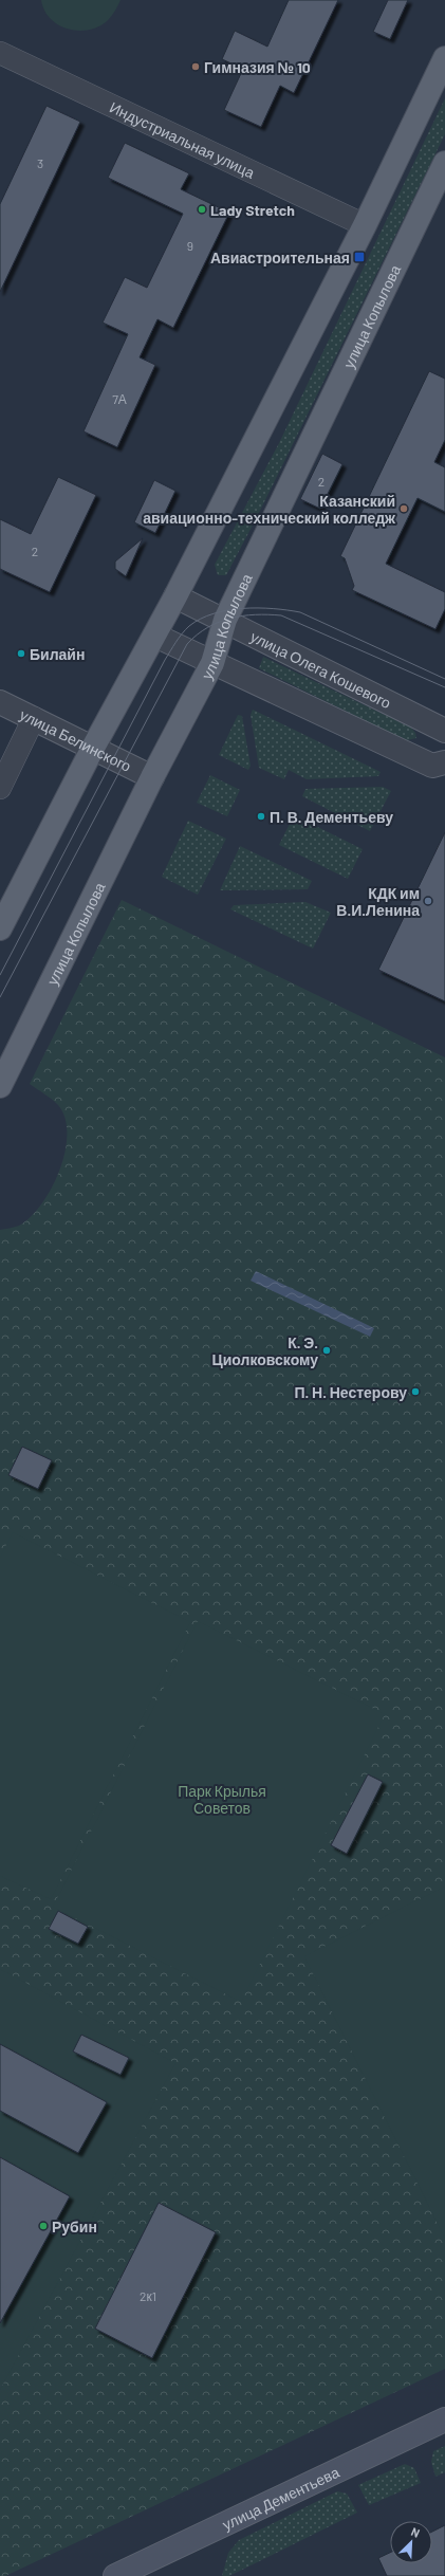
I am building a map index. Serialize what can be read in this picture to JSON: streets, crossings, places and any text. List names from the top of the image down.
{
  "streets": {
    "main road": ["улица Копылова", "улица Дементьева"],
    "street": ["Индустриальная улица", "улица Олега Кошевого", "улица Белинского"]
  },
  "crossings": [
    ["улица Копылова", "улица Олега Кошевого"],
    ["улица Копылова", "улица Белинского"]
  ],
  "parks": ["Парк Крылья Советов"],
  "places": {
    "other": [
      "Гимназия № 10",
      "Lady Stretch",
      "Казанский авиационно-технический колледж",
      "Билайн",
      "П. В. Дементьеву",
      "КДК им В.И.Ленина",
      "К. Э. Циолковскому",
      "П. Н. Нестерову",
      "Рубин"
    ],
    "transit": ["Авиастроительная"]
  },
  "house_numbers": [
    "3",
    "9",
    "7А",
    "2",
    "2",
    "2к1"
  ],
  "north": "top right"
}
